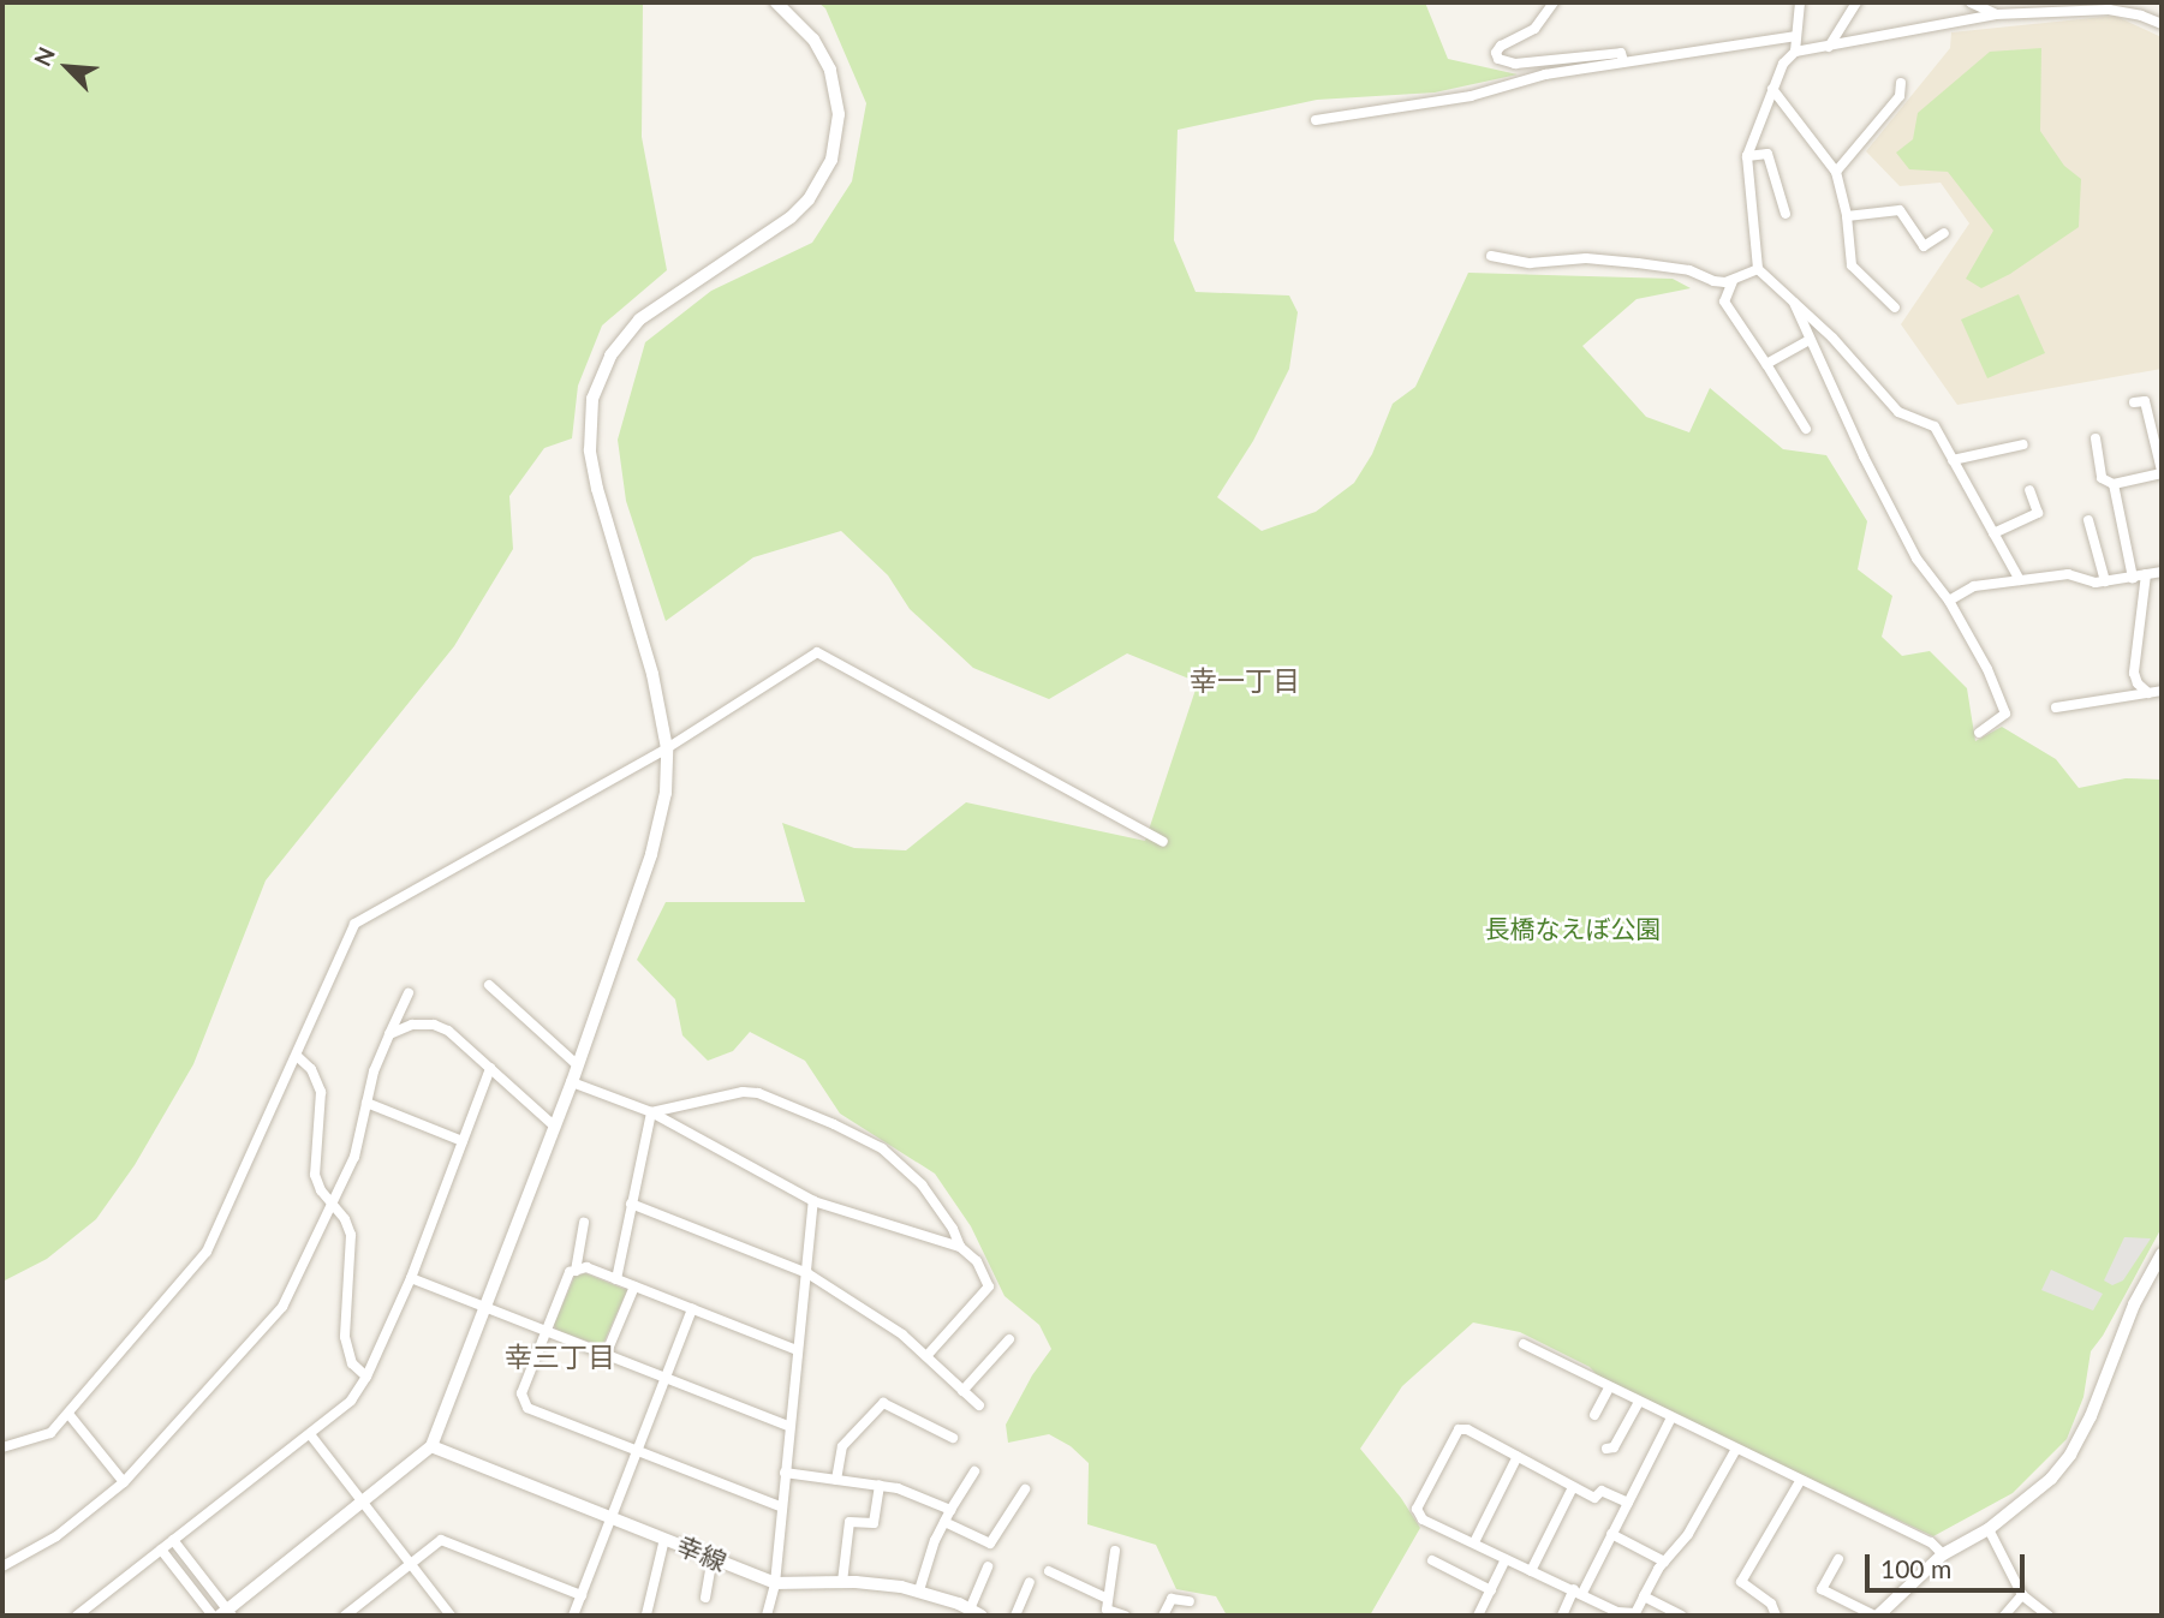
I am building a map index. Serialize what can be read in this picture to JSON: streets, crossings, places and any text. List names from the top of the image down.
{
  "streets": {
    "street": ["幸線"]
  },
  "districts": ["幸一丁目", "幸三丁目"],
  "parks": ["長橋なえぼ公園"],
  "scale_bar": "100 m",
  "north": "top left"
}
